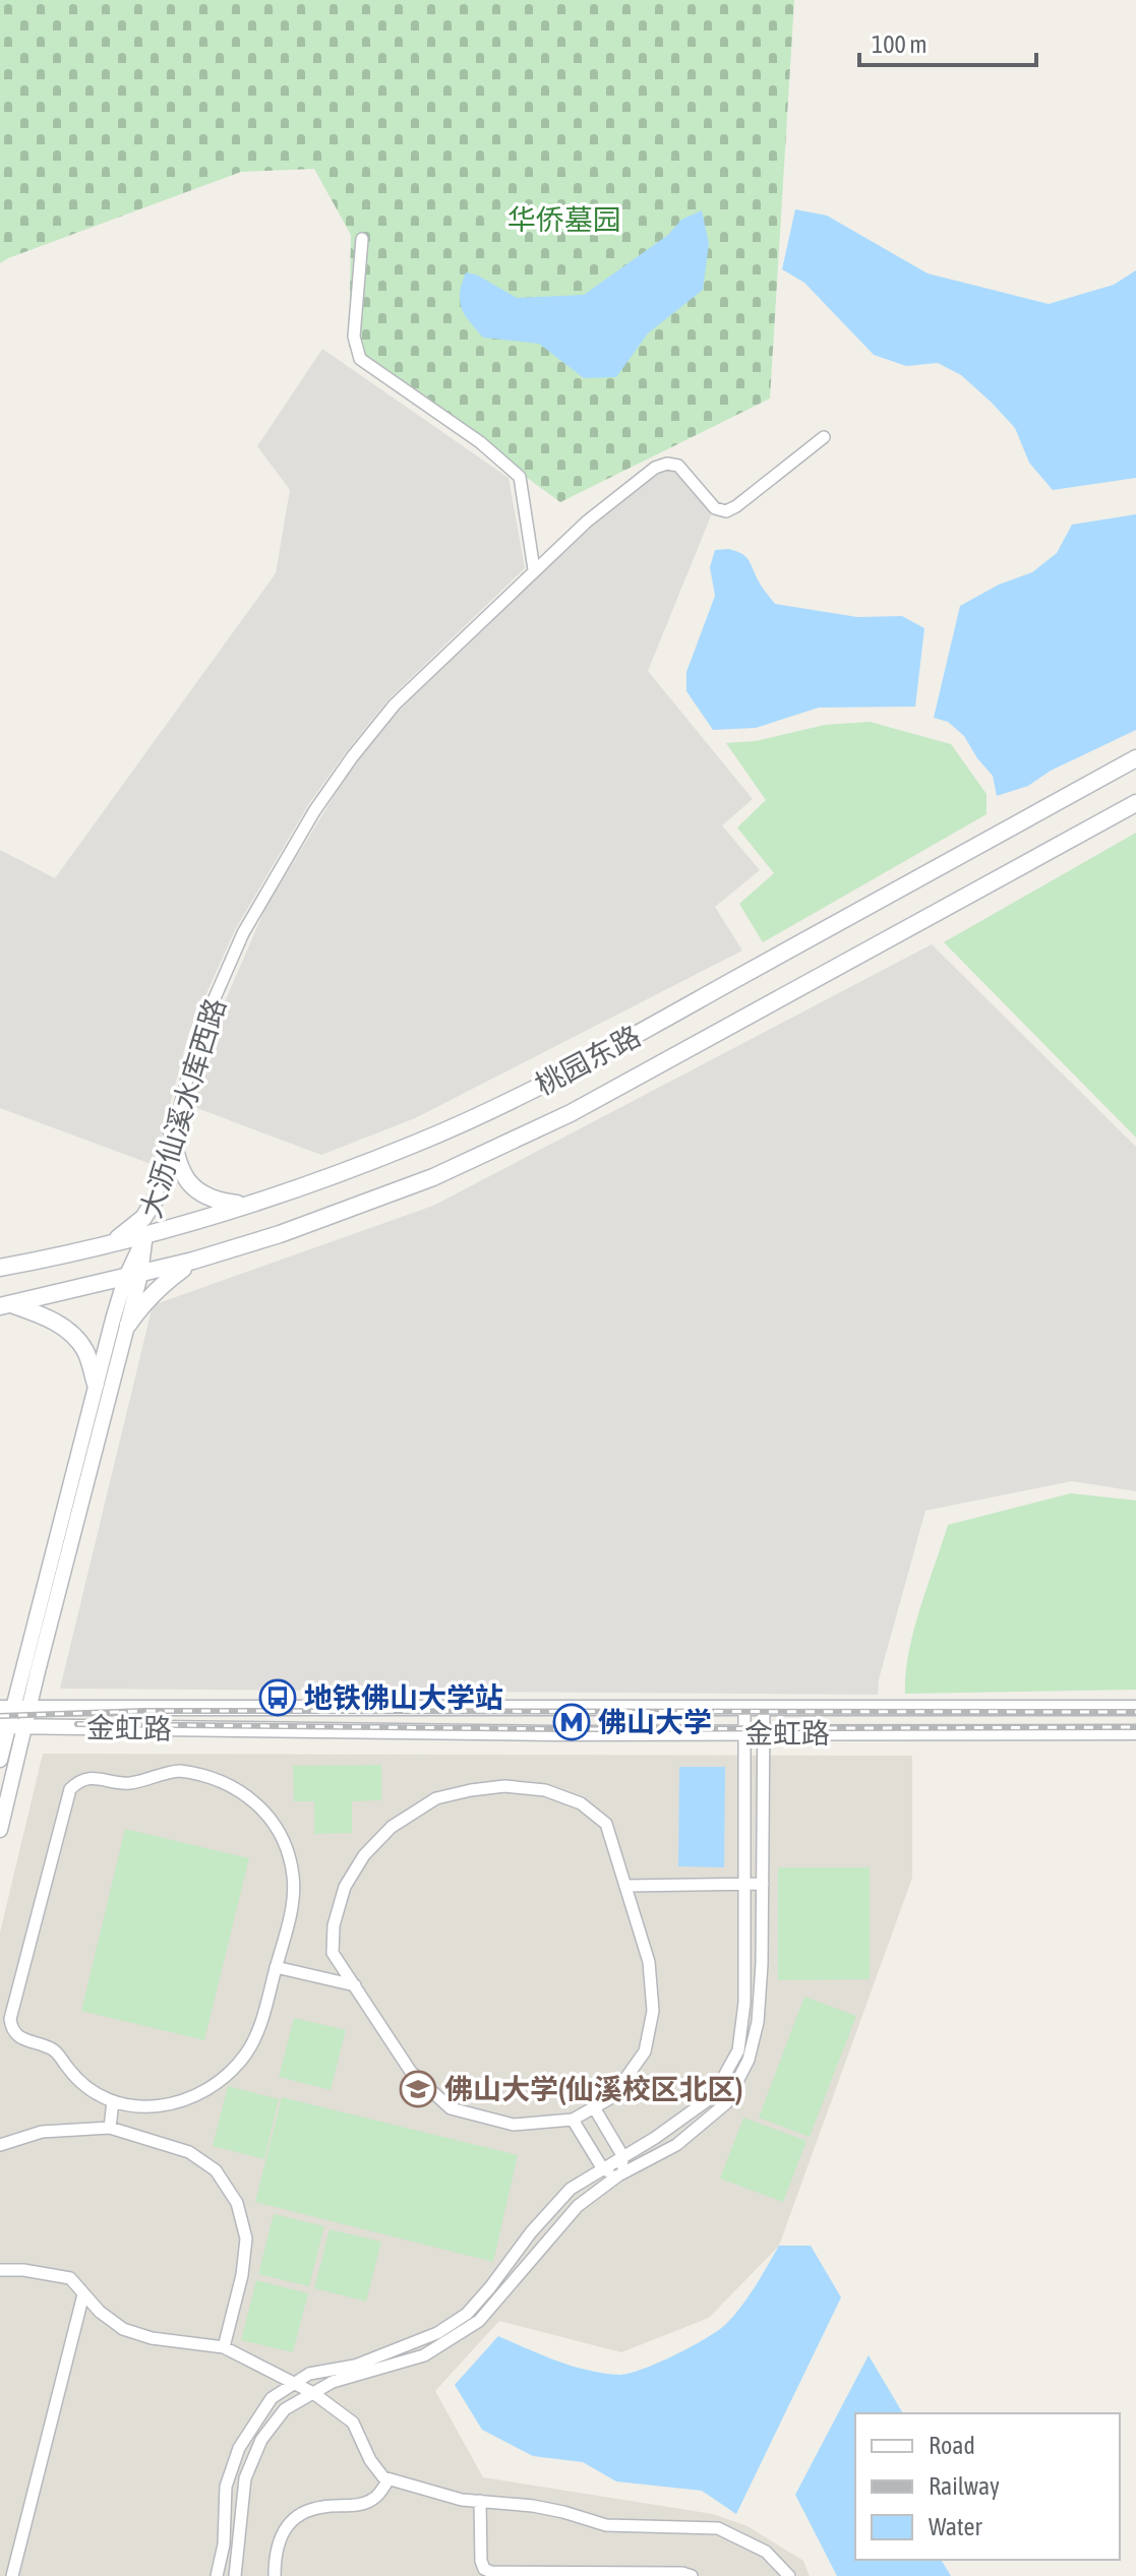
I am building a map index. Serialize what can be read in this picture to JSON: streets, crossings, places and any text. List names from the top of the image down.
{
  "streets": {
    "main road": ["桃园东路"],
    "street": ["大沥仙溪水库西路", "金虹路"]
  },
  "crossings": [
    ["桃园东路", "大沥仙溪水库西路"]
  ],
  "parks": ["华侨墓园"],
  "places": {
    "bus stop": ["地铁佛山大学站"],
    "metro station": ["佛山大学"],
    "school or university": ["佛山大学(仙溪校区北区)"]
  },
  "legend": ["Road", "Railway", "Water"],
  "scale_bar": "100 m"
}
